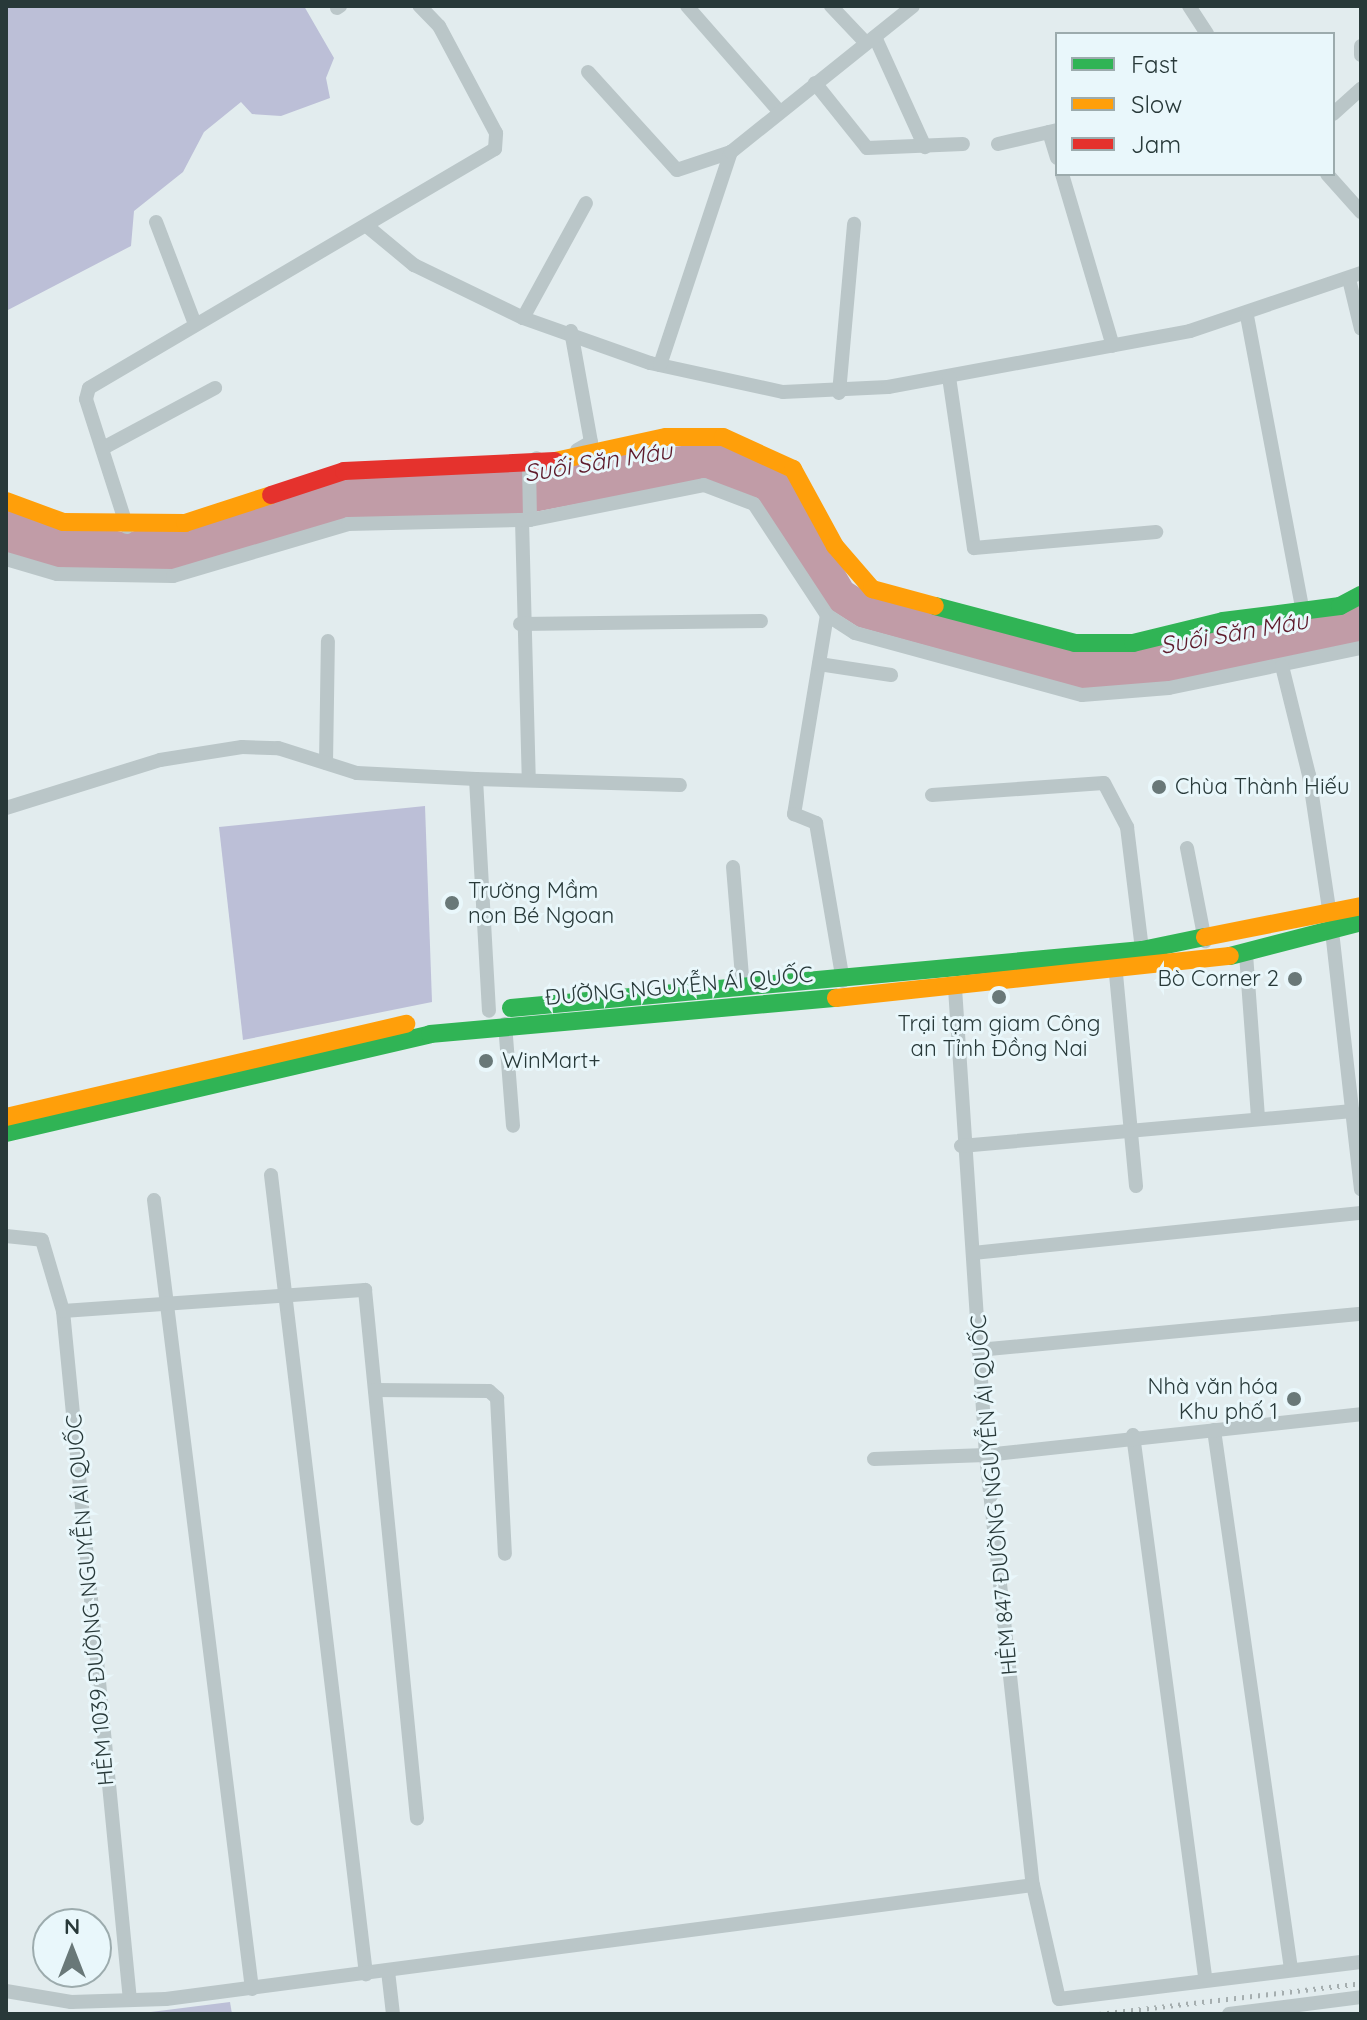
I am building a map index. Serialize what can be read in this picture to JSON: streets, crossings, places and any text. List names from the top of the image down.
{
  "streets": {
    "main road": ["ĐƯỜNG NGUYỄN ÁI QUỐC"],
    "street": ["HẺM 847 ĐƯỜNG NGUYỄN ÁI QUỐC", "HẺM 1039 ĐƯỜNG NGUYỄN ÁI QUỐC"]
  },
  "crossings": [
    ["ĐƯỜNG NGUYỄN ÁI QUỐC", "HẺM 847 ĐƯỜNG NGUYỄN ÁI QUỐC"]
  ],
  "water": ["Suối Săn Máu"],
  "places": [
    "Chùa Thành Hiếu",
    "Trường Mầm non Bé Ngoan",
    "Bò Corner 2",
    "Trại tạm giam Công an Tỉnh Đồng Nai",
    "WinMart+",
    "Nhà văn hóa Khu phố 1"
  ],
  "legend": ["Fast", "Slow", "Jam"],
  "north": "top"
}
